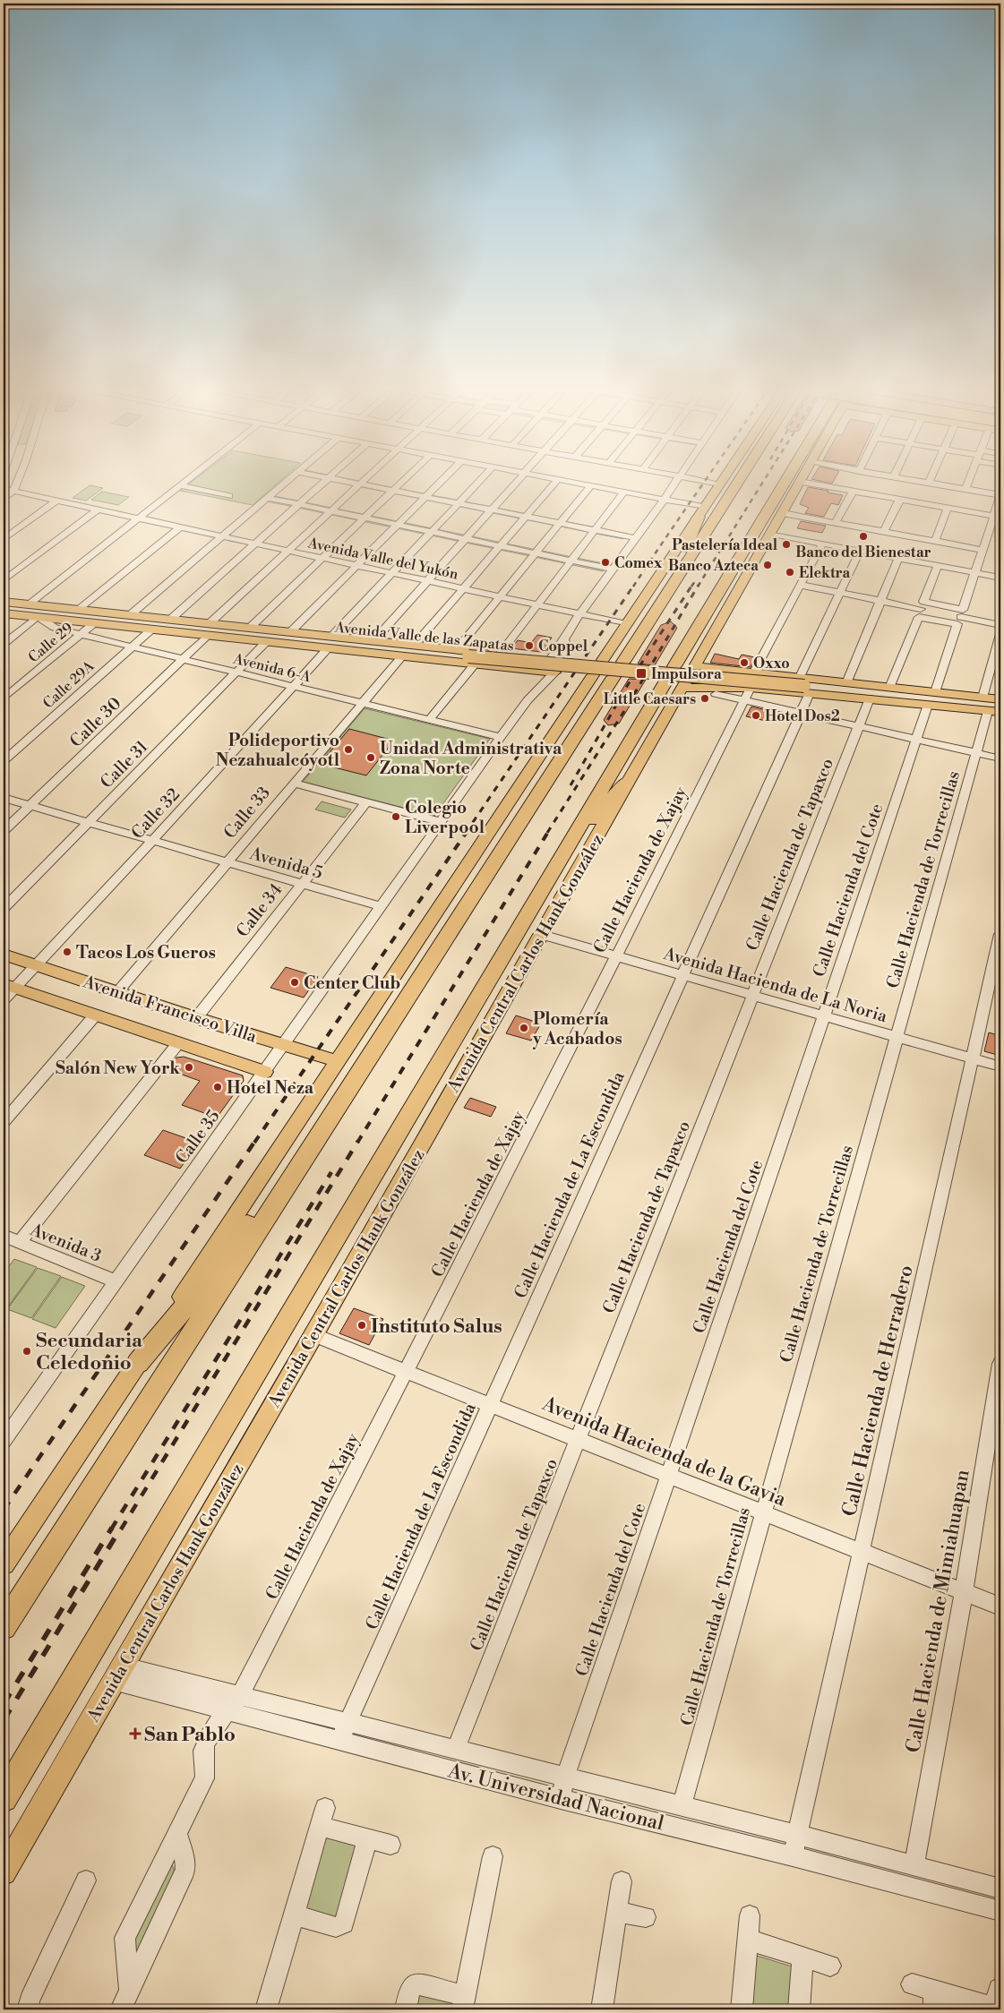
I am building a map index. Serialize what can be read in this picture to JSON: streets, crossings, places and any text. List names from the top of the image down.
{
  "streets": {
    "highway": ["Avenida Central Carlos Hank González"],
    "main road": ["Avenida Valle de las Zapatas", "Avenida Francisco Villa"],
    "street": [
      "Avenida Valle del Yukón",
      "Calle 29",
      "Avenida 6-A",
      "Calle 29A",
      "Calle 30",
      "Calle 31",
      "Calle 33",
      "Calle 32",
      "Calle Hacienda de Tapaxco",
      "Avenida 5",
      "Calle Hacienda de Xajay",
      "Calle Hacienda de Torrecillas",
      "Calle Hacienda del Cote",
      "Calle 34",
      "Avenida Hacienda de La Noria",
      "Calle 35",
      "Calle Hacienda de La Escondida",
      "Avenida 3",
      "Calle Hacienda de Herradero",
      "Avenida Hacienda de la Gavia",
      "Calle Hacienda de Mimiahuapan",
      "Av. Universidad Nacional"
    ]
  },
  "crossings": [
    ["Avenida Valle del Yukón", "Calle 30"],
    ["Avenida Valle de las Zapatas", "Calle 29"],
    ["Avenida Valle de las Zapatas", "Avenida 6-A"],
    ["Avenida Valle de las Zapatas", "Calle 29A"],
    ["Avenida Valle de las Zapatas", "Calle 30"],
    ["Avenida Valle de las Zapatas", "Calle 31"],
    ["Avenida Valle de las Zapatas", "Calle 33"],
    ["Avenida Valle de las Zapatas", "Calle 32"],
    ["Avenida Valle de las Zapatas", "Calle Hacienda de Tapaxco"],
    ["Avenida Valle de las Zapatas", "Calle Hacienda de Xajay"],
    ["Avenida Valle de las Zapatas", "Calle Hacienda de Torrecillas"],
    ["Avenida Valle de las Zapatas", "Calle Hacienda del Cote"],
    ["Avenida Valle de las Zapatas", "Avenida Central Carlos Hank González"],
    ["Avenida Valle de las Zapatas", "Calle 35"],
    ["Avenida Valle de las Zapatas", "Calle Hacienda de La Escondida"],
    ["Calle 29", "Avenida 6-A"],
    ["Avenida 6-A", "Calle 29A"],
    ["Avenida 6-A", "Calle 30"],
    ["Avenida 6-A", "Calle 31"],
    ["Avenida 6-A", "Calle 33"],
    ["Avenida 6-A", "Calle 32"],
    ["Avenida 6-A", "Calle 35"],
    ["Calle 30", "Avenida 5"],
    ["Calle 31", "Avenida 5"],
    ["Calle 33", "Avenida 5"],
    ["Calle 33", "Avenida Francisco Villa"],
    ["Calle 32", "Avenida 5"],
    ["Calle 32", "Avenida Francisco Villa"],
    ["Calle Hacienda de Tapaxco", "Avenida Hacienda de La Noria"],
    ["Calle Hacienda de Tapaxco", "Avenida Hacienda de la Gavia"],
    ["Calle Hacienda de Tapaxco", "Av. Universidad Nacional"],
    ["Avenida 5", "Calle 34"],
    ["Avenida 5", "Calle 35"],
    ["Calle Hacienda de Xajay", "Avenida Hacienda de La Noria"],
    ["Calle Hacienda de Xajay", "Avenida Hacienda de la Gavia"],
    ["Calle Hacienda de Xajay", "Av. Universidad Nacional"],
    ["Calle Hacienda de Torrecillas", "Avenida Hacienda de La Noria"],
    ["Calle Hacienda de Torrecillas", "Avenida Hacienda de la Gavia"],
    ["Calle Hacienda de Torrecillas", "Av. Universidad Nacional"],
    ["Calle Hacienda del Cote", "Avenida Hacienda de La Noria"],
    ["Calle Hacienda del Cote", "Avenida Hacienda de la Gavia"],
    ["Calle Hacienda del Cote", "Av. Universidad Nacional"],
    ["Calle 34", "Avenida Francisco Villa"],
    ["Avenida Central Carlos Hank González", "Avenida Hacienda de La Noria"],
    ["Avenida Central Carlos Hank González", "Avenida Hacienda de la Gavia"],
    ["Avenida Central Carlos Hank González", "Av. Universidad Nacional"],
    ["Avenida Hacienda de La Noria", "Calle Hacienda de La Escondida"],
    ["Avenida Hacienda de La Noria", "Calle Hacienda de Herradero"],
    ["Avenida Francisco Villa", "Calle 35"],
    ["Calle 35", "Avenida 3"],
    ["Calle Hacienda de La Escondida", "Avenida Hacienda de la Gavia"],
    ["Calle Hacienda de La Escondida", "Av. Universidad Nacional"],
    ["Calle Hacienda de Herradero", "Avenida Hacienda de la Gavia"],
    ["Calle Hacienda de Herradero", "Av. Universidad Nacional"],
    ["Avenida Hacienda de la Gavia", "Calle Hacienda de Mimiahuapan"],
    ["Calle Hacienda de Mimiahuapan", "Av. Universidad Nacional"]
  ],
  "places": {
    "other": [
      "Banco del Bienestar",
      "Pastelería Ideal",
      "Comex",
      "Banco Azteca",
      "Elektra",
      "Coppel",
      "Oxxo",
      "Little Caesars",
      "Hotel Dos2",
      "Polideportivo Nezahualcóyotl",
      "Unidad Administrativa Zona Norte",
      "Colegio Liverpool",
      "Tacos Los Gueros",
      "Center Club",
      "Plomería y Acabados",
      "Salón New York",
      "Hotel Neza",
      "Instituto Salus",
      "Secundaria Celedonio"
    ],
    "transit": ["Impulsora"],
    "health": ["San Pablo"]
  }
}
